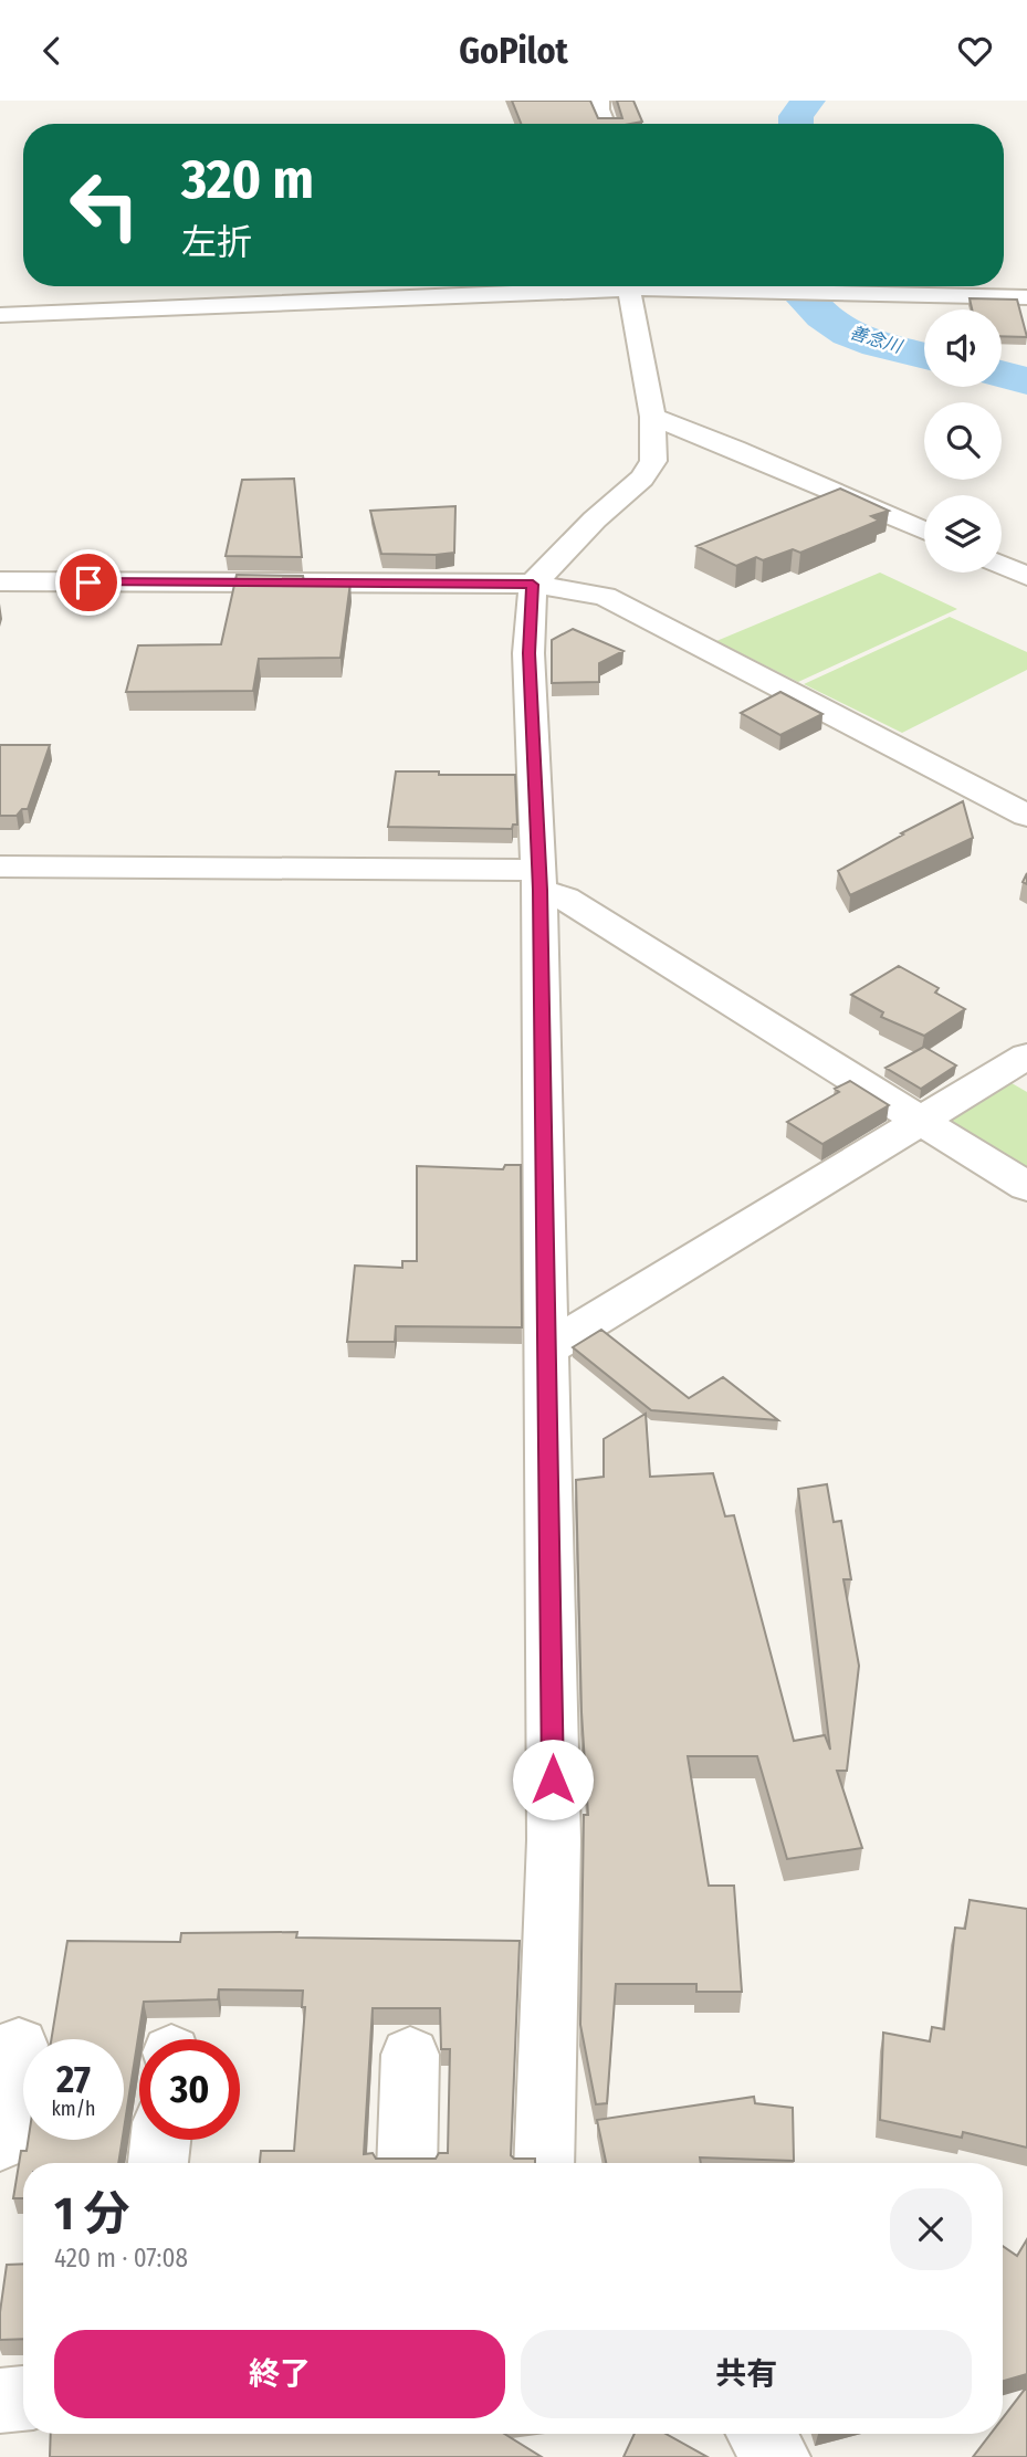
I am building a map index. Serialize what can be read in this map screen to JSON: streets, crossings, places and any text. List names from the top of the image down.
{
  "water": ["善念川"],
  "page": {
    "header": "GoPilot",
    "turn": ["320 m", "左折"],
    "speed": "27 km/h",
    "limit": "30",
    "heading": ["1 分", "420 m · 07:08"],
    "buttons": ["終了", "共有"]
  }
}
